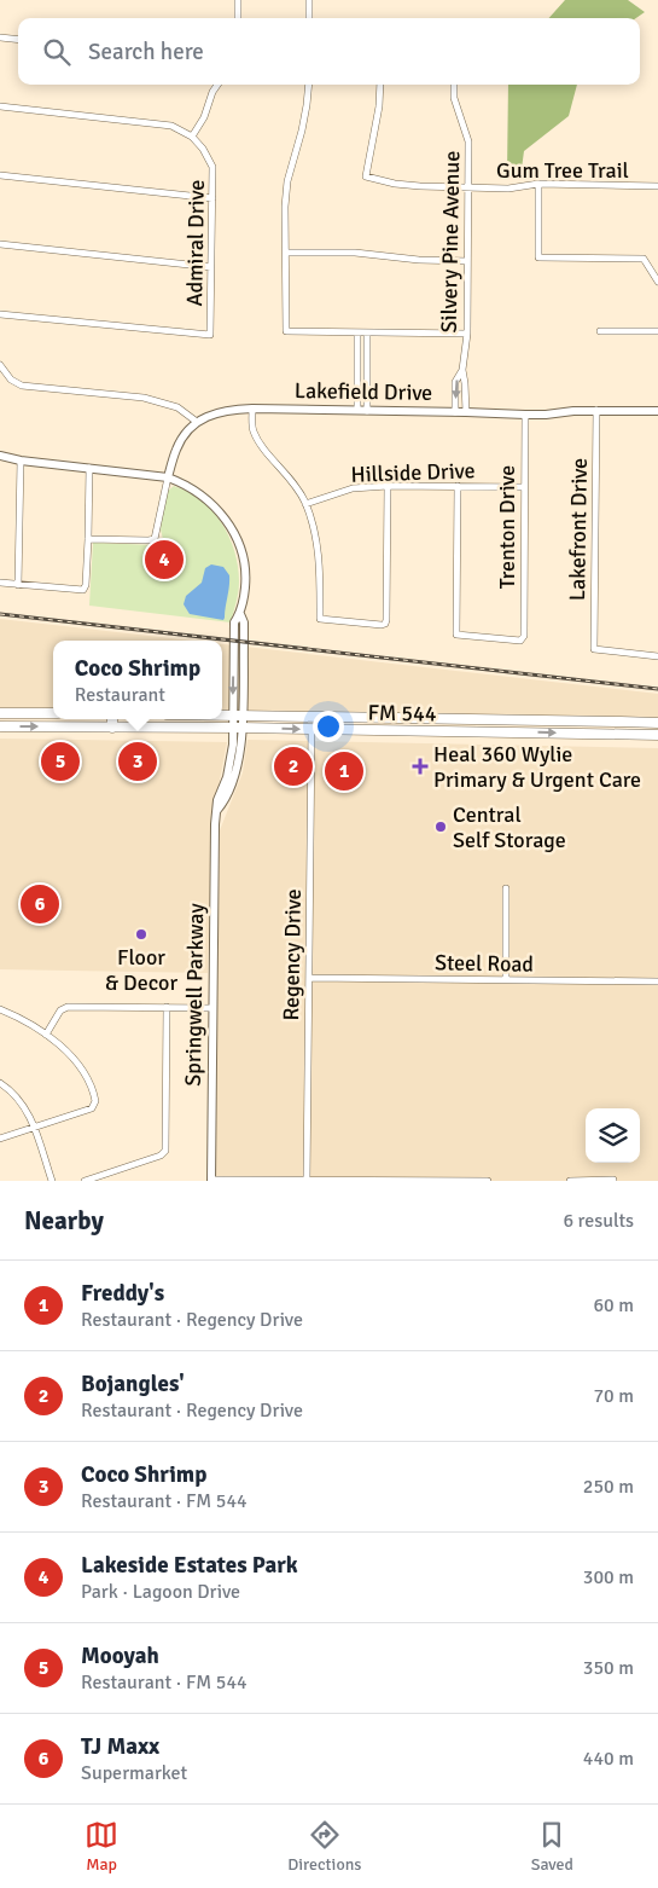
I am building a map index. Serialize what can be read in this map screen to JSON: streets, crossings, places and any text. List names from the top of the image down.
{
  "streets": {
    "main road": ["FM 544"],
    "street": [
      "Gum Tree Trail",
      "Silvery Pine Avenue",
      "Admiral Drive",
      "Lakefield Drive",
      "Hillside Drive",
      "Trenton Drive",
      "Lakefront Drive",
      "Regency Drive",
      "Steel Road",
      "Springwell Parkway"
    ]
  },
  "crossings": [
    ["Gum Tree Trail", "Silvery Pine Avenue"],
    ["Silvery Pine Avenue", "Lakefield Drive"],
    ["Lakefield Drive", "Trenton Drive"],
    ["Lakefield Drive", "Lakefront Drive"],
    ["Hillside Drive", "Trenton Drive"],
    ["FM 544", "Regency Drive"],
    ["FM 544", "Springwell Parkway"],
    ["Regency Drive", "Steel Road"]
  ],
  "places": {
    "health": ["Heal 360 Wylie Primary & Urgent Care"],
    "other": ["Central Self Storage", "Floor & Decor"]
  },
  "page": {
    "search": "Search here",
    "pins": [
      "4",
      "3",
      "5",
      "2",
      "1",
      "6"
    ],
    "popup": ["Coco Shrimp", "Restaurant"],
    "heading": ["Nearby", "6 results"],
    "list": [
      {
        "mark": "1",
        "name": "Freddy's",
        "note": "Restaurant · Regency Drive",
        "value": "60 m"
      },
      {
        "mark": "2",
        "name": "Bojangles'",
        "note": "Restaurant · Regency Drive",
        "value": "70 m"
      },
      {
        "mark": "3",
        "name": "Coco Shrimp",
        "note": "Restaurant · FM 544",
        "value": "250 m"
      },
      {
        "mark": "4",
        "name": "Lakeside Estates Park",
        "note": "Park · Lagoon Drive",
        "value": "300 m"
      },
      {
        "mark": "5",
        "name": "Mooyah",
        "note": "Restaurant · FM 544",
        "value": "350 m"
      },
      {
        "mark": "6",
        "name": "TJ Maxx",
        "note": "Supermarket",
        "value": "440 m"
      }
    ],
    "nav": ["Map", "Directions", "Saved"]
  }
}
